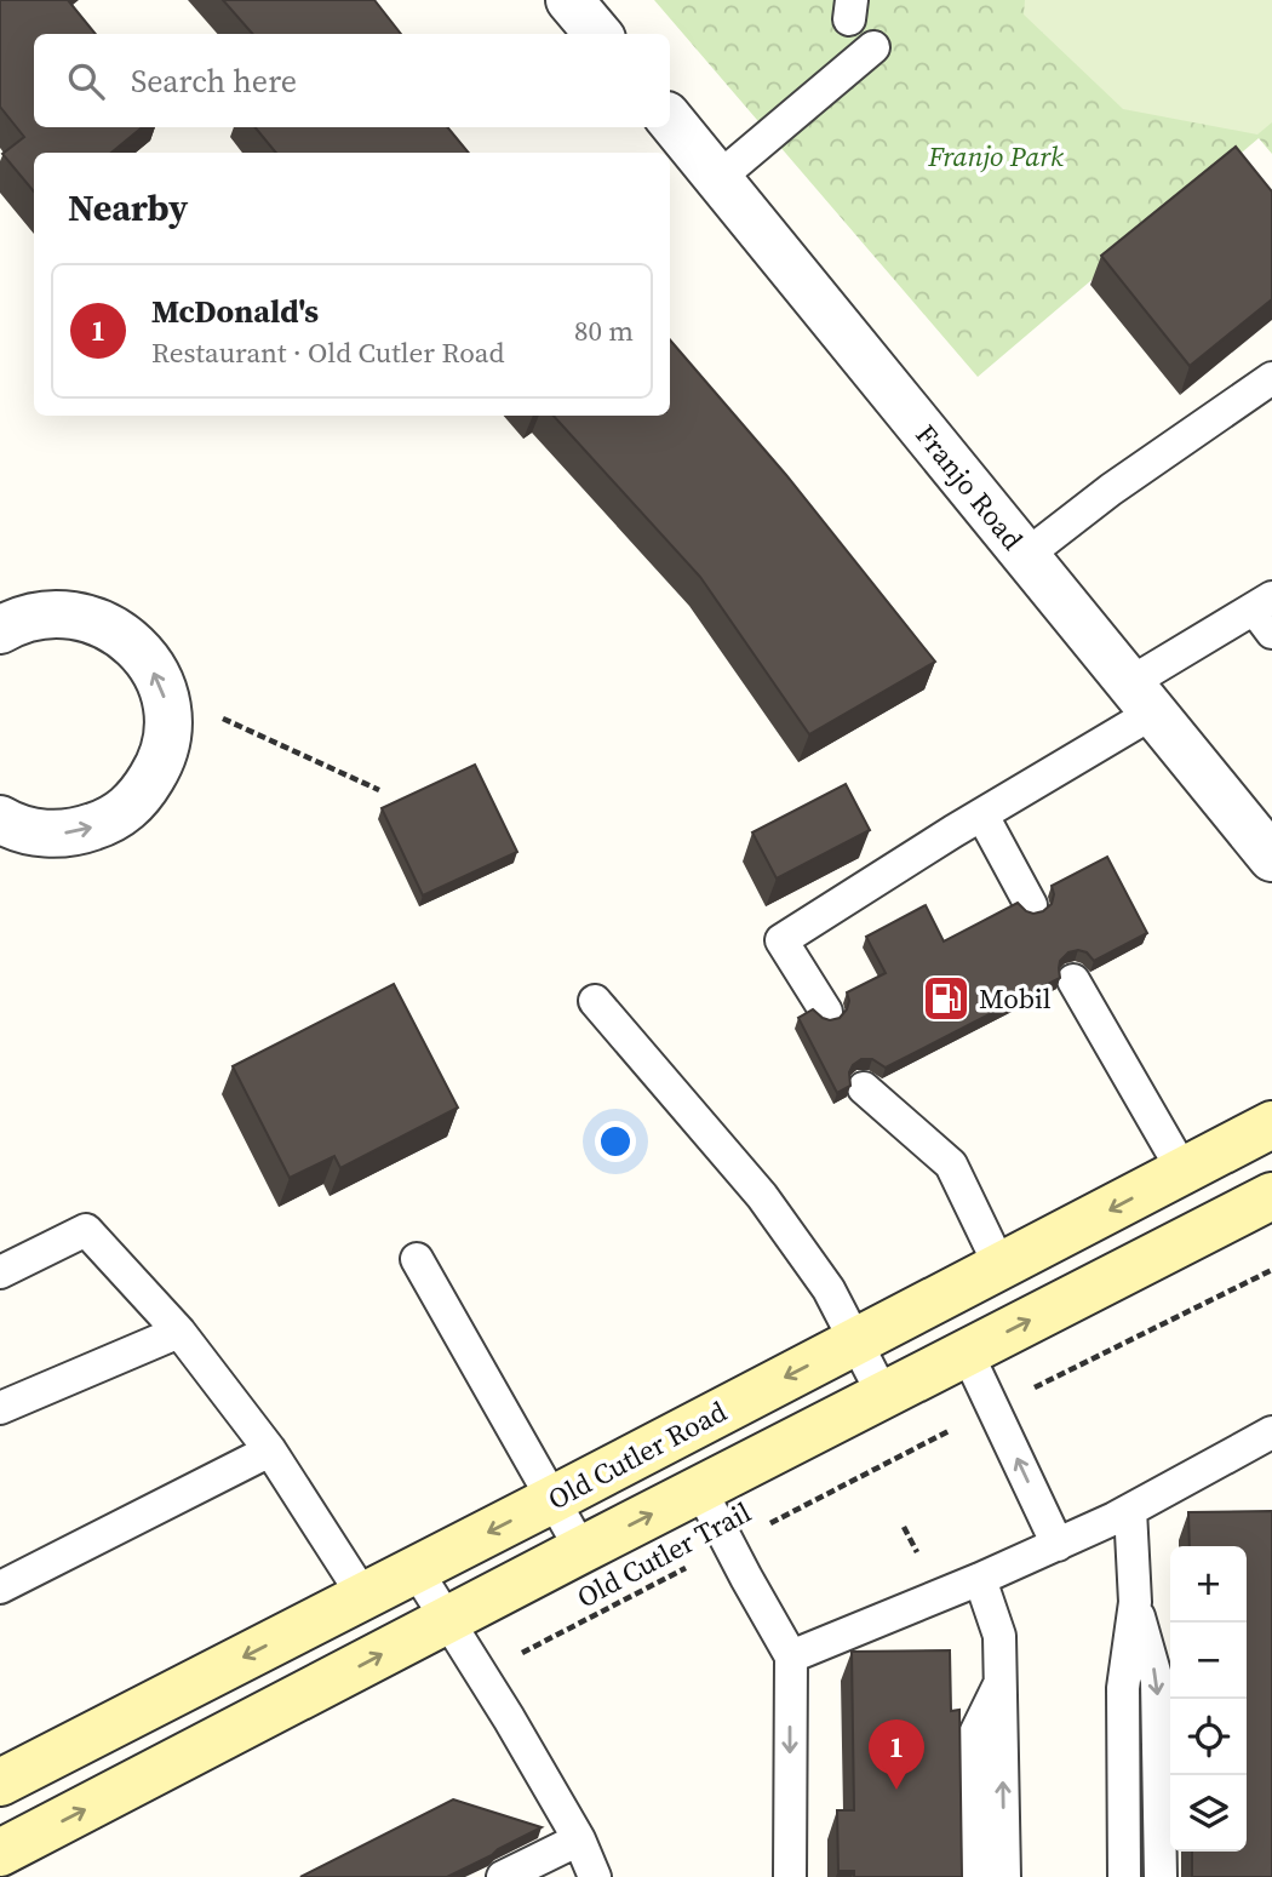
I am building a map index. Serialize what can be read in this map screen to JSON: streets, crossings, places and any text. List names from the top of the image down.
{
  "streets": {
    "main road": ["Old Cutler Road"],
    "street": ["Franjo Road"],
    "path": ["Old Cutler Trail"]
  },
  "parks": ["Franjo Park"],
  "places": {
    "fuel station": ["Mobil"]
  },
  "page": {
    "search": "Search here",
    "heading": "Nearby",
    "list": [
      {
        "mark": "1",
        "name": "McDonald's",
        "note": "Restaurant · Old Cutler Road",
        "value": "80 m"
      }
    ],
    "map_buttons": ["+", "−"],
    "pins": "1"
  }
}
